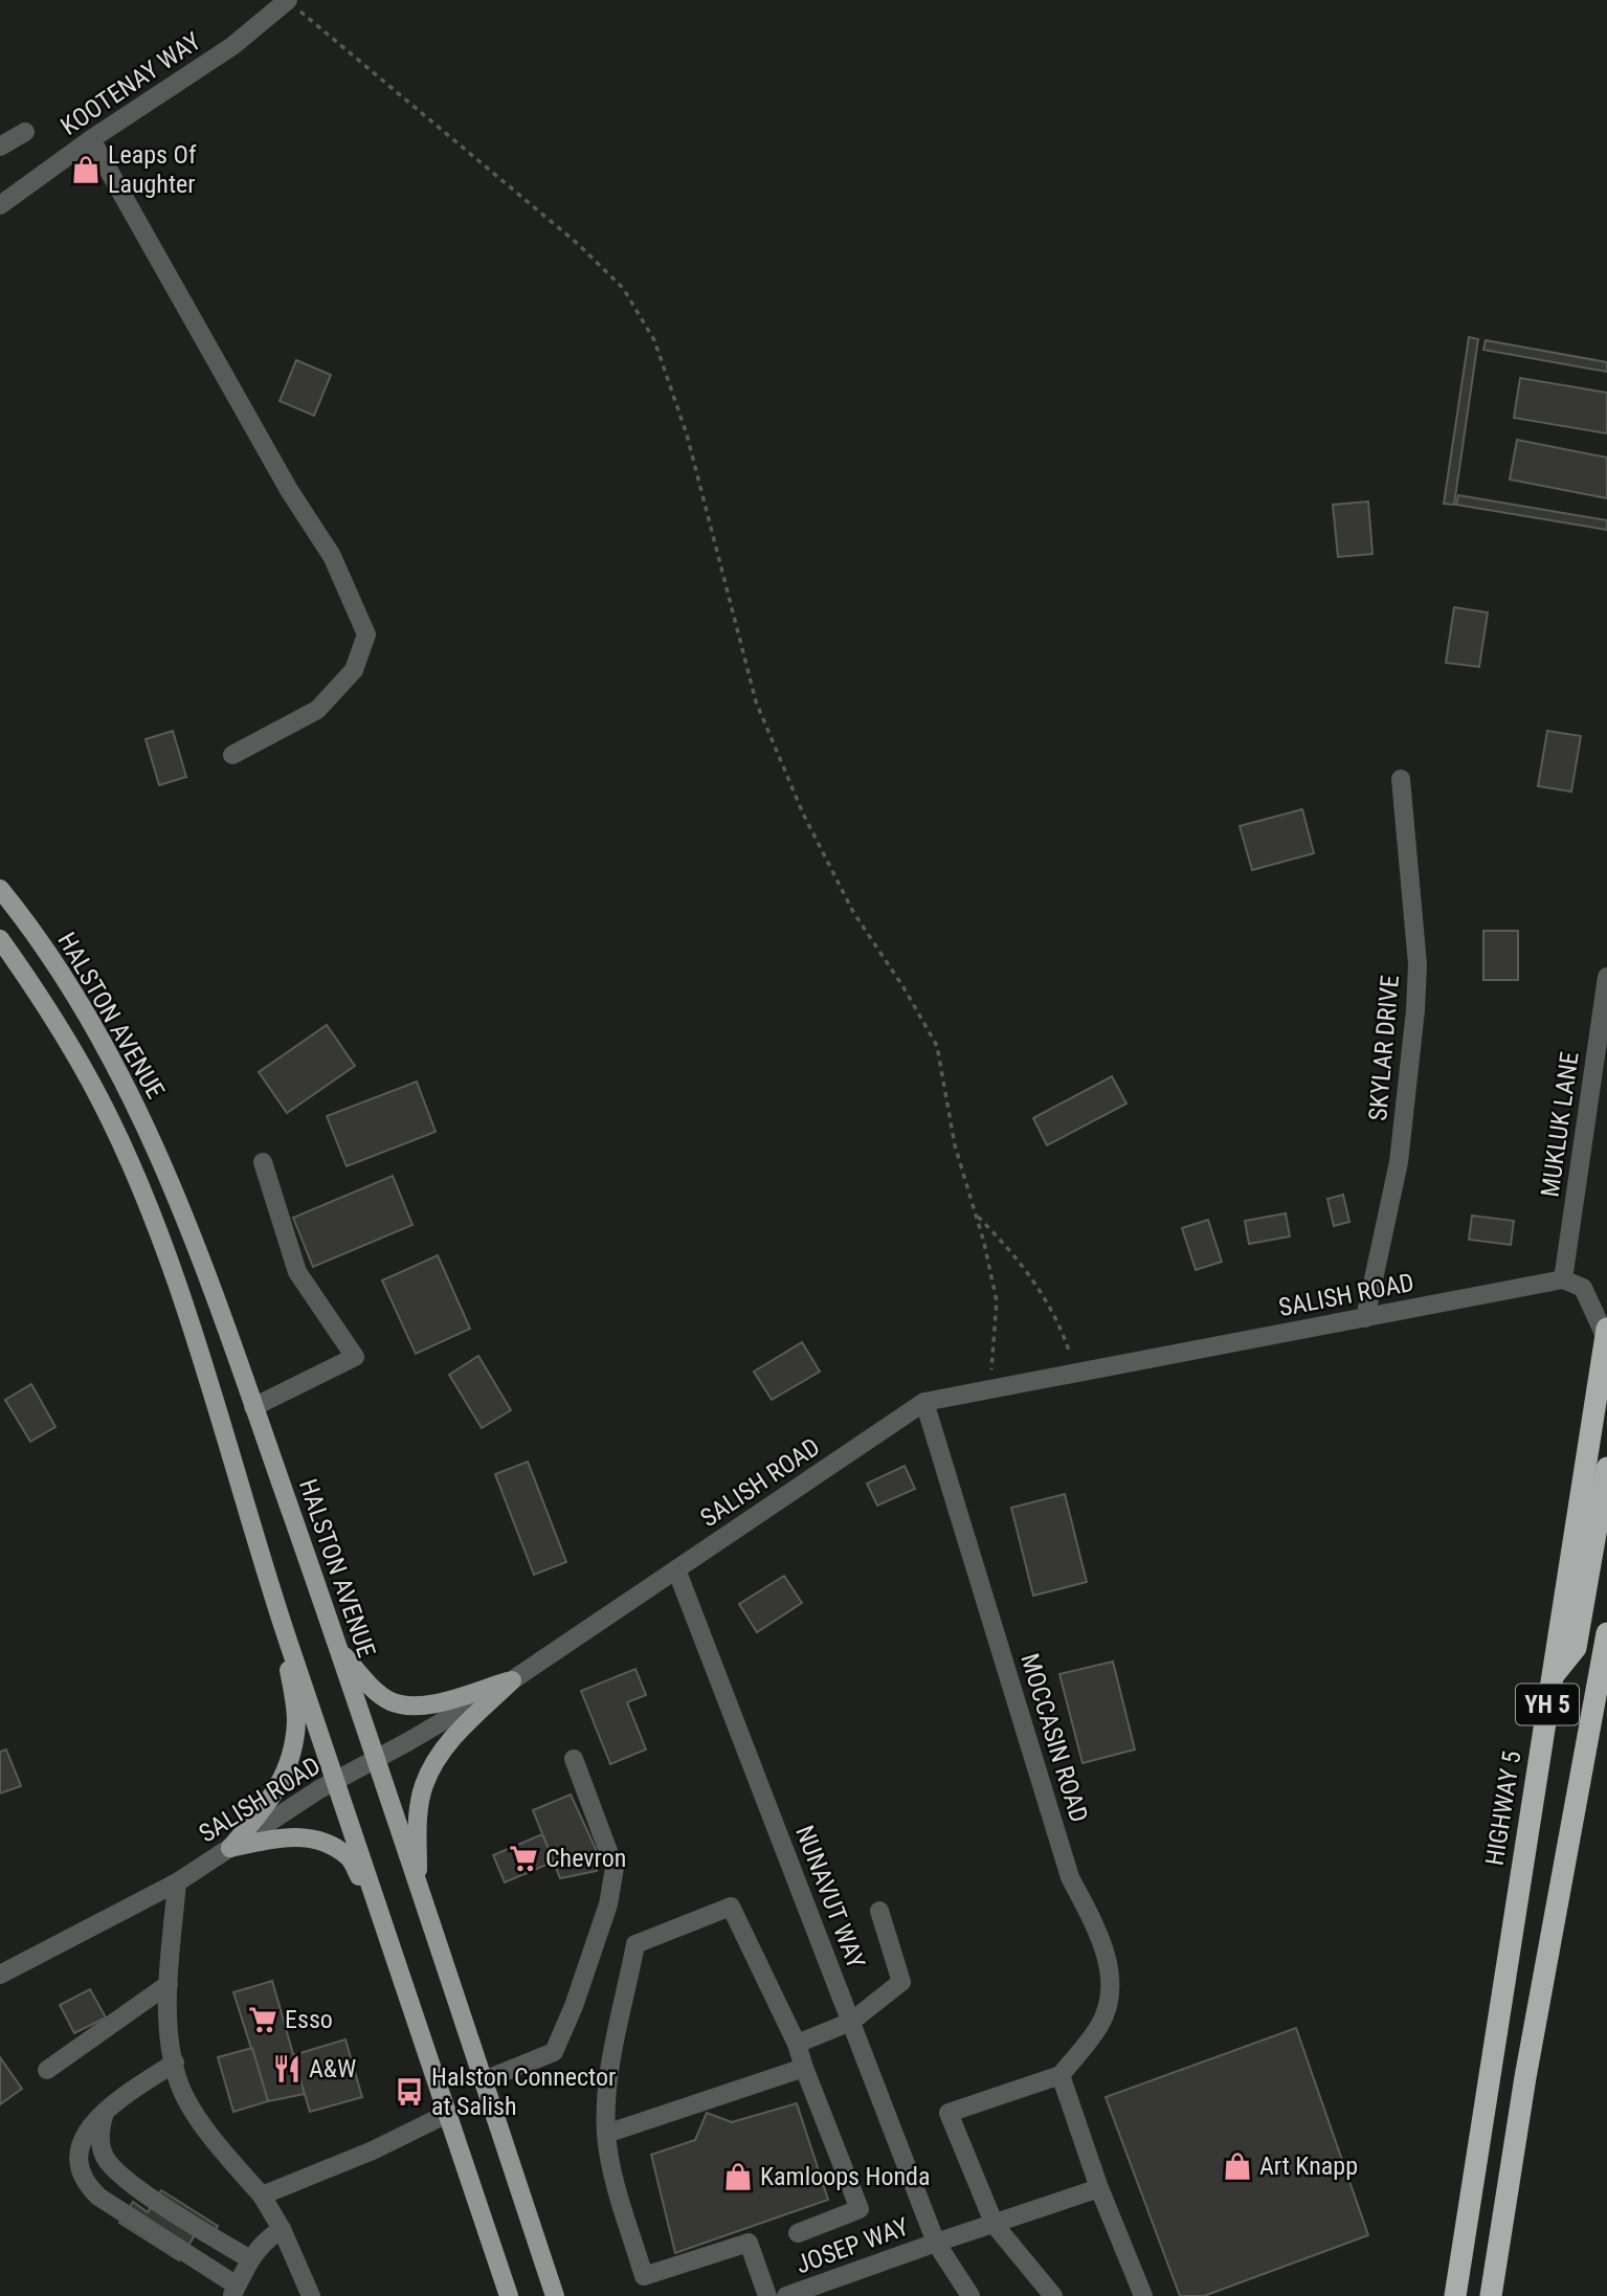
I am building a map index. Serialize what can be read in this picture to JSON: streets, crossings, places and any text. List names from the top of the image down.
{
  "streets": {
    "highway": ["YH 5", "HIGHWAY 5"],
    "main road": ["HALSTON AVENUE"],
    "street": [
      "KOOTENAY WAY",
      "SKYLAR DRIVE",
      "MUKLUK LANE",
      "SALISH ROAD",
      "MOCCASIN ROAD",
      "NUNAVUT WAY",
      "JOSEP WAY"
    ]
  },
  "crossings": [
    ["HALSTON AVENUE", "SALISH ROAD"],
    ["SKYLAR DRIVE", "SALISH ROAD"],
    ["MUKLUK LANE", "SALISH ROAD"],
    ["SALISH ROAD", "MOCCASIN ROAD"],
    ["SALISH ROAD", "NUNAVUT WAY"],
    ["NUNAVUT WAY", "JOSEP WAY"]
  ],
  "places": {
    "shop": ["Leaps Of Laughter", "Art Knapp", "Kamloops Honda"],
    "supermarket": ["Chevron", "Esso"],
    "restaurant": ["A&W"],
    "bus stop": ["Halston Connector at Salish"]
  }
}
